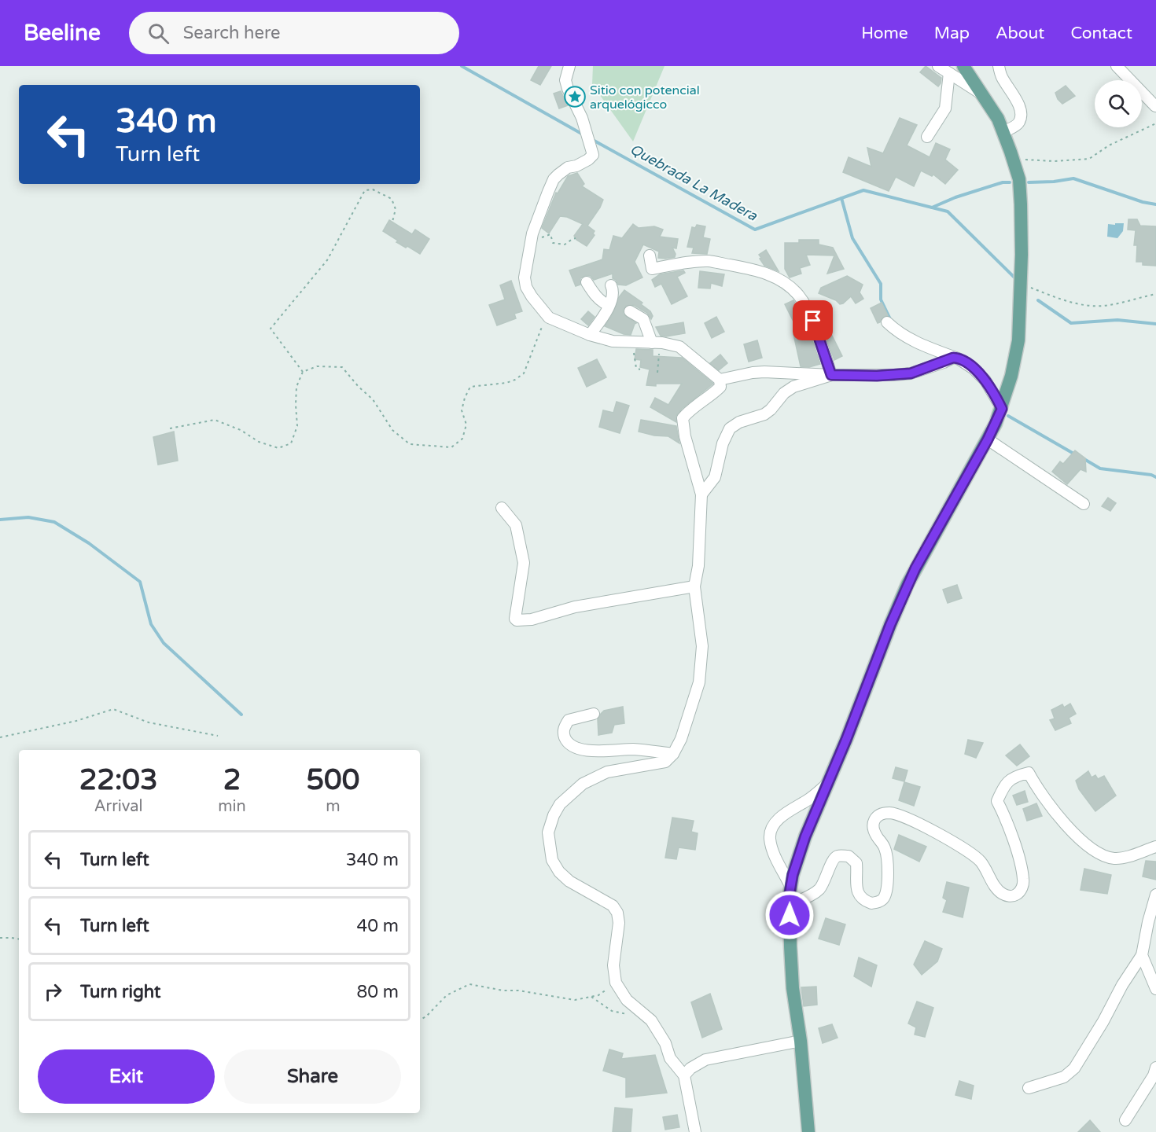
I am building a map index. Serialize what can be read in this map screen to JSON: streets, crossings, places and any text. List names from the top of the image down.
{
  "water": ["Quebrada La Madera"],
  "places": {
    "place": ["Sitio con potencial arquelógicco"]
  },
  "page": {
    "header": "Beeline",
    "search": "Search here",
    "nav": [
      "Home",
      "Map",
      "About",
      "Contact"
    ],
    "turn": ["340 m", "Turn left"],
    "eta": [
      "22:03",
      "Arrival",
      "2",
      "min",
      "500",
      "m"
    ],
    "list": [
      {
        "name": "Turn left",
        "value": "340 m"
      },
      {
        "name": "Turn left",
        "value": "40 m"
      },
      {
        "name": "Turn right",
        "value": "80 m"
      }
    ],
    "buttons": ["Exit", "Share"]
  }
}
